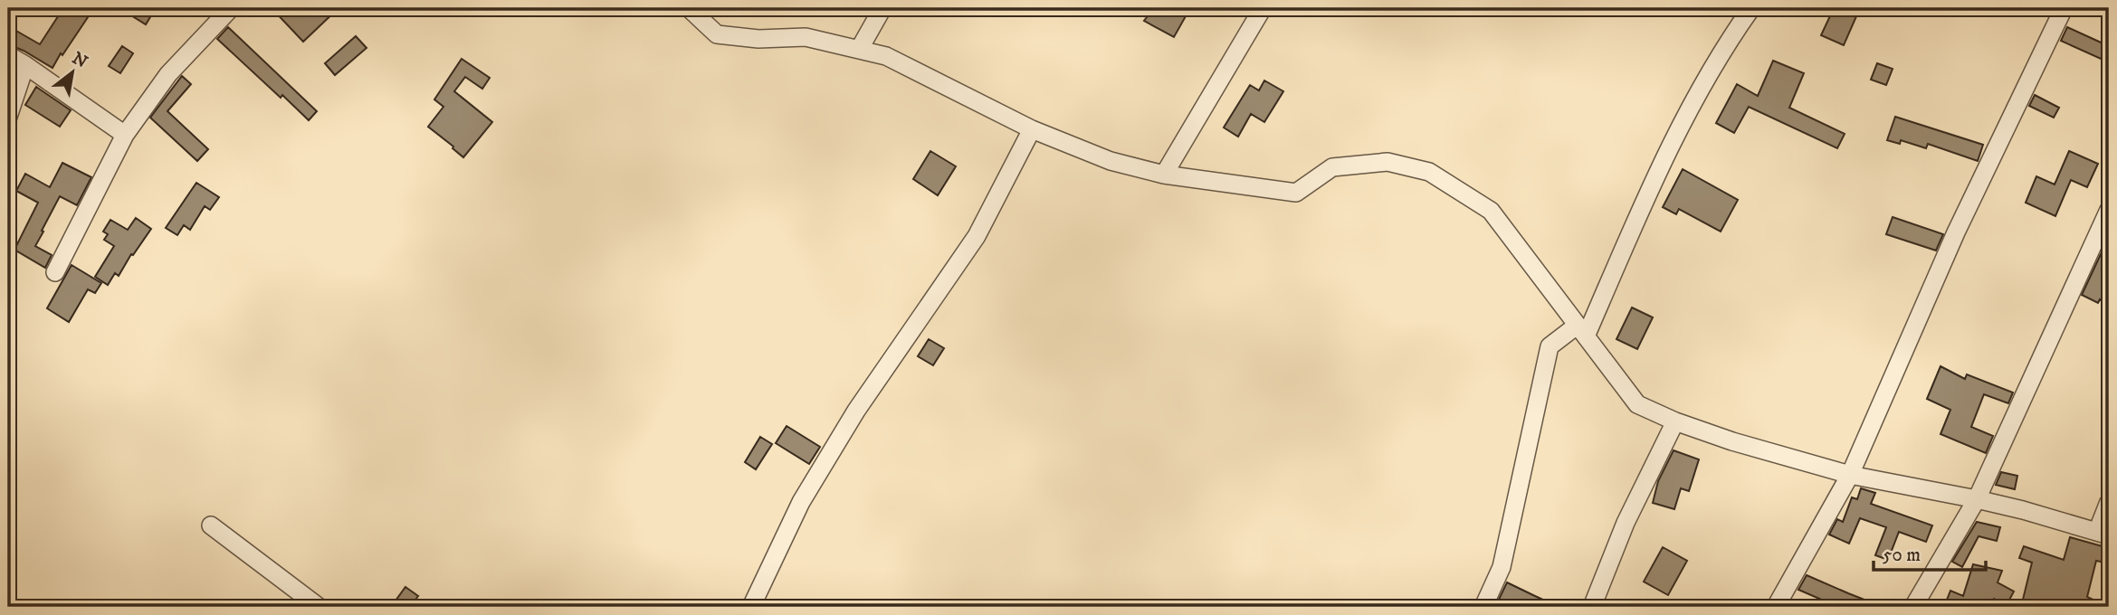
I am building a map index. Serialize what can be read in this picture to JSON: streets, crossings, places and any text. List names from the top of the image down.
{
  "scale_bar": "50 m",
  "north": "top right"
}
